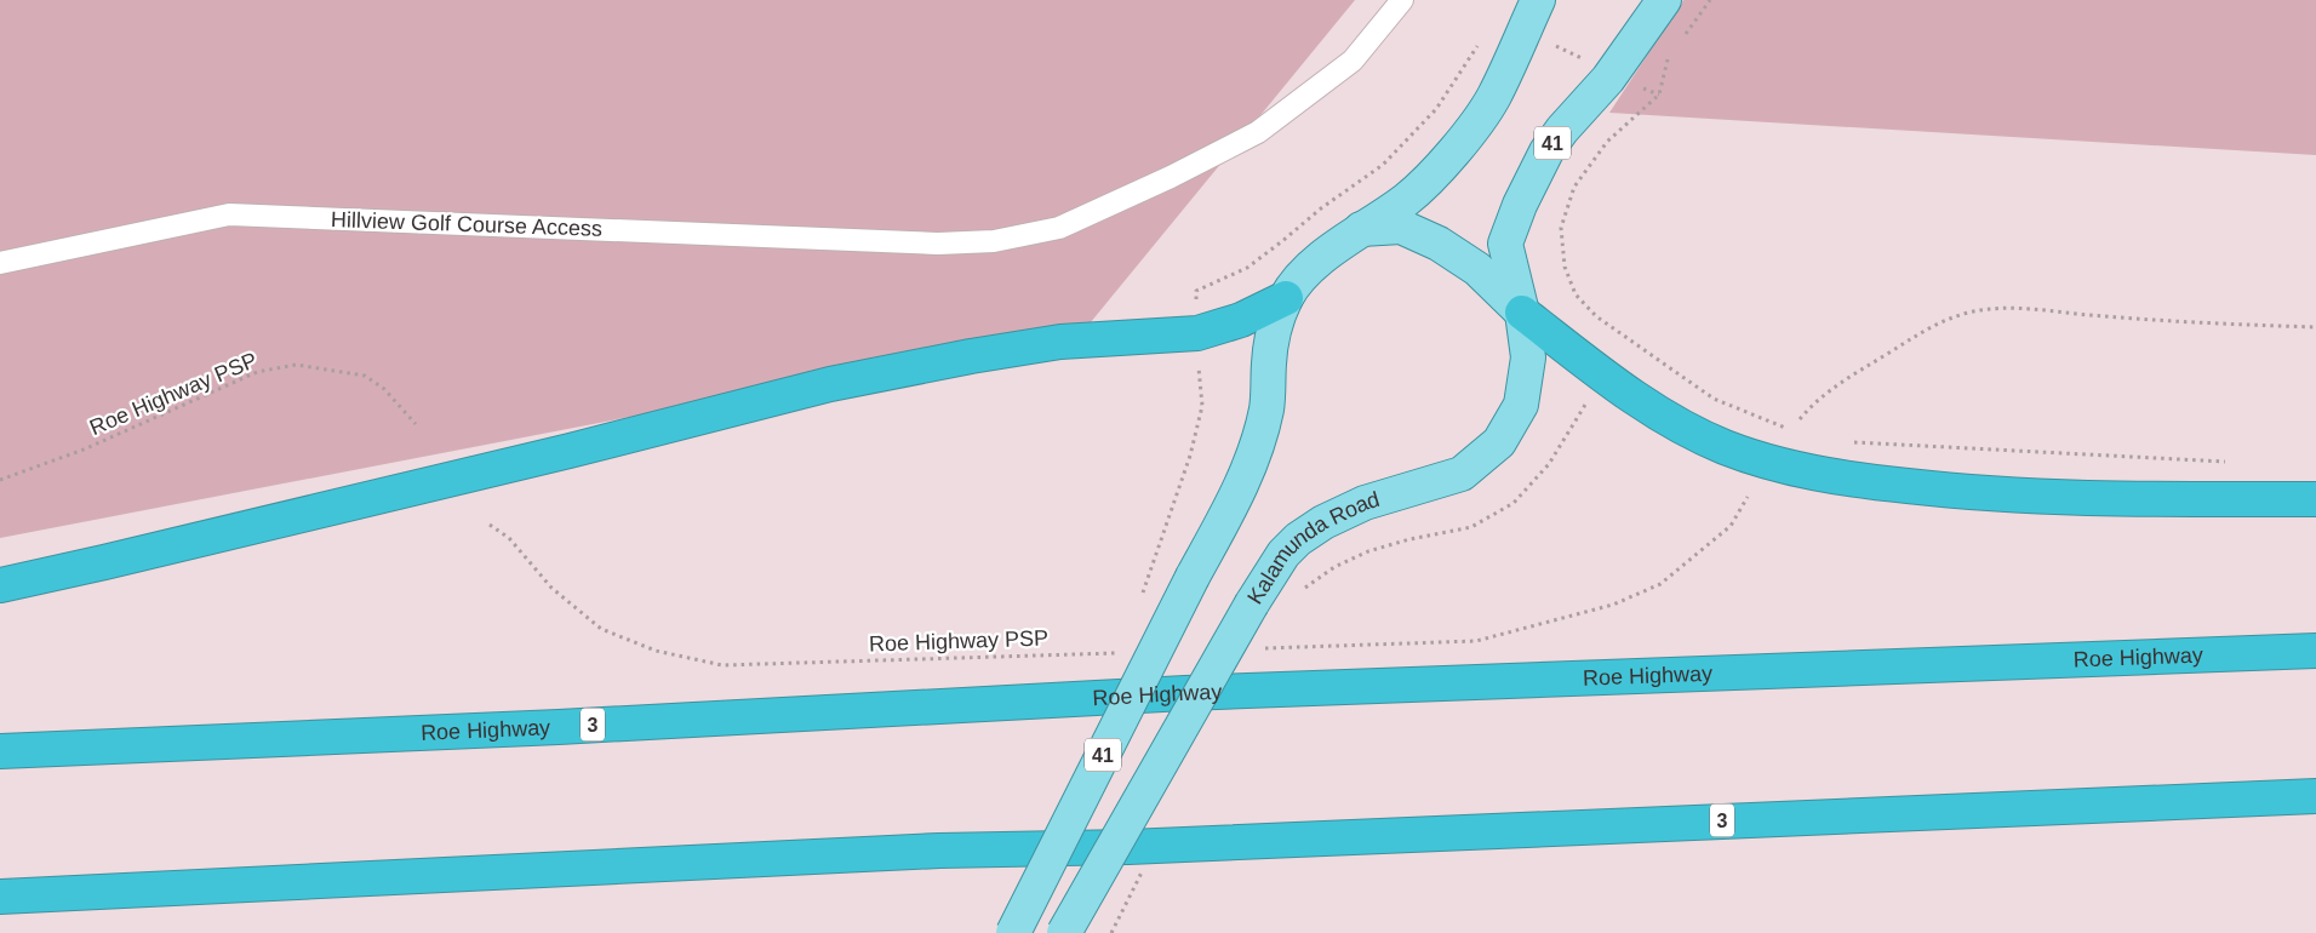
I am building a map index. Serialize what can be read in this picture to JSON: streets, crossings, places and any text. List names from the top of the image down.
{
  "streets": {
    "highway": ["Roe Highway", "3"],
    "main road": ["41", "Kalamunda Road"],
    "lane": ["Hillview Golf Course Access"],
    "path": ["Roe Highway PSP"]
  }
}
